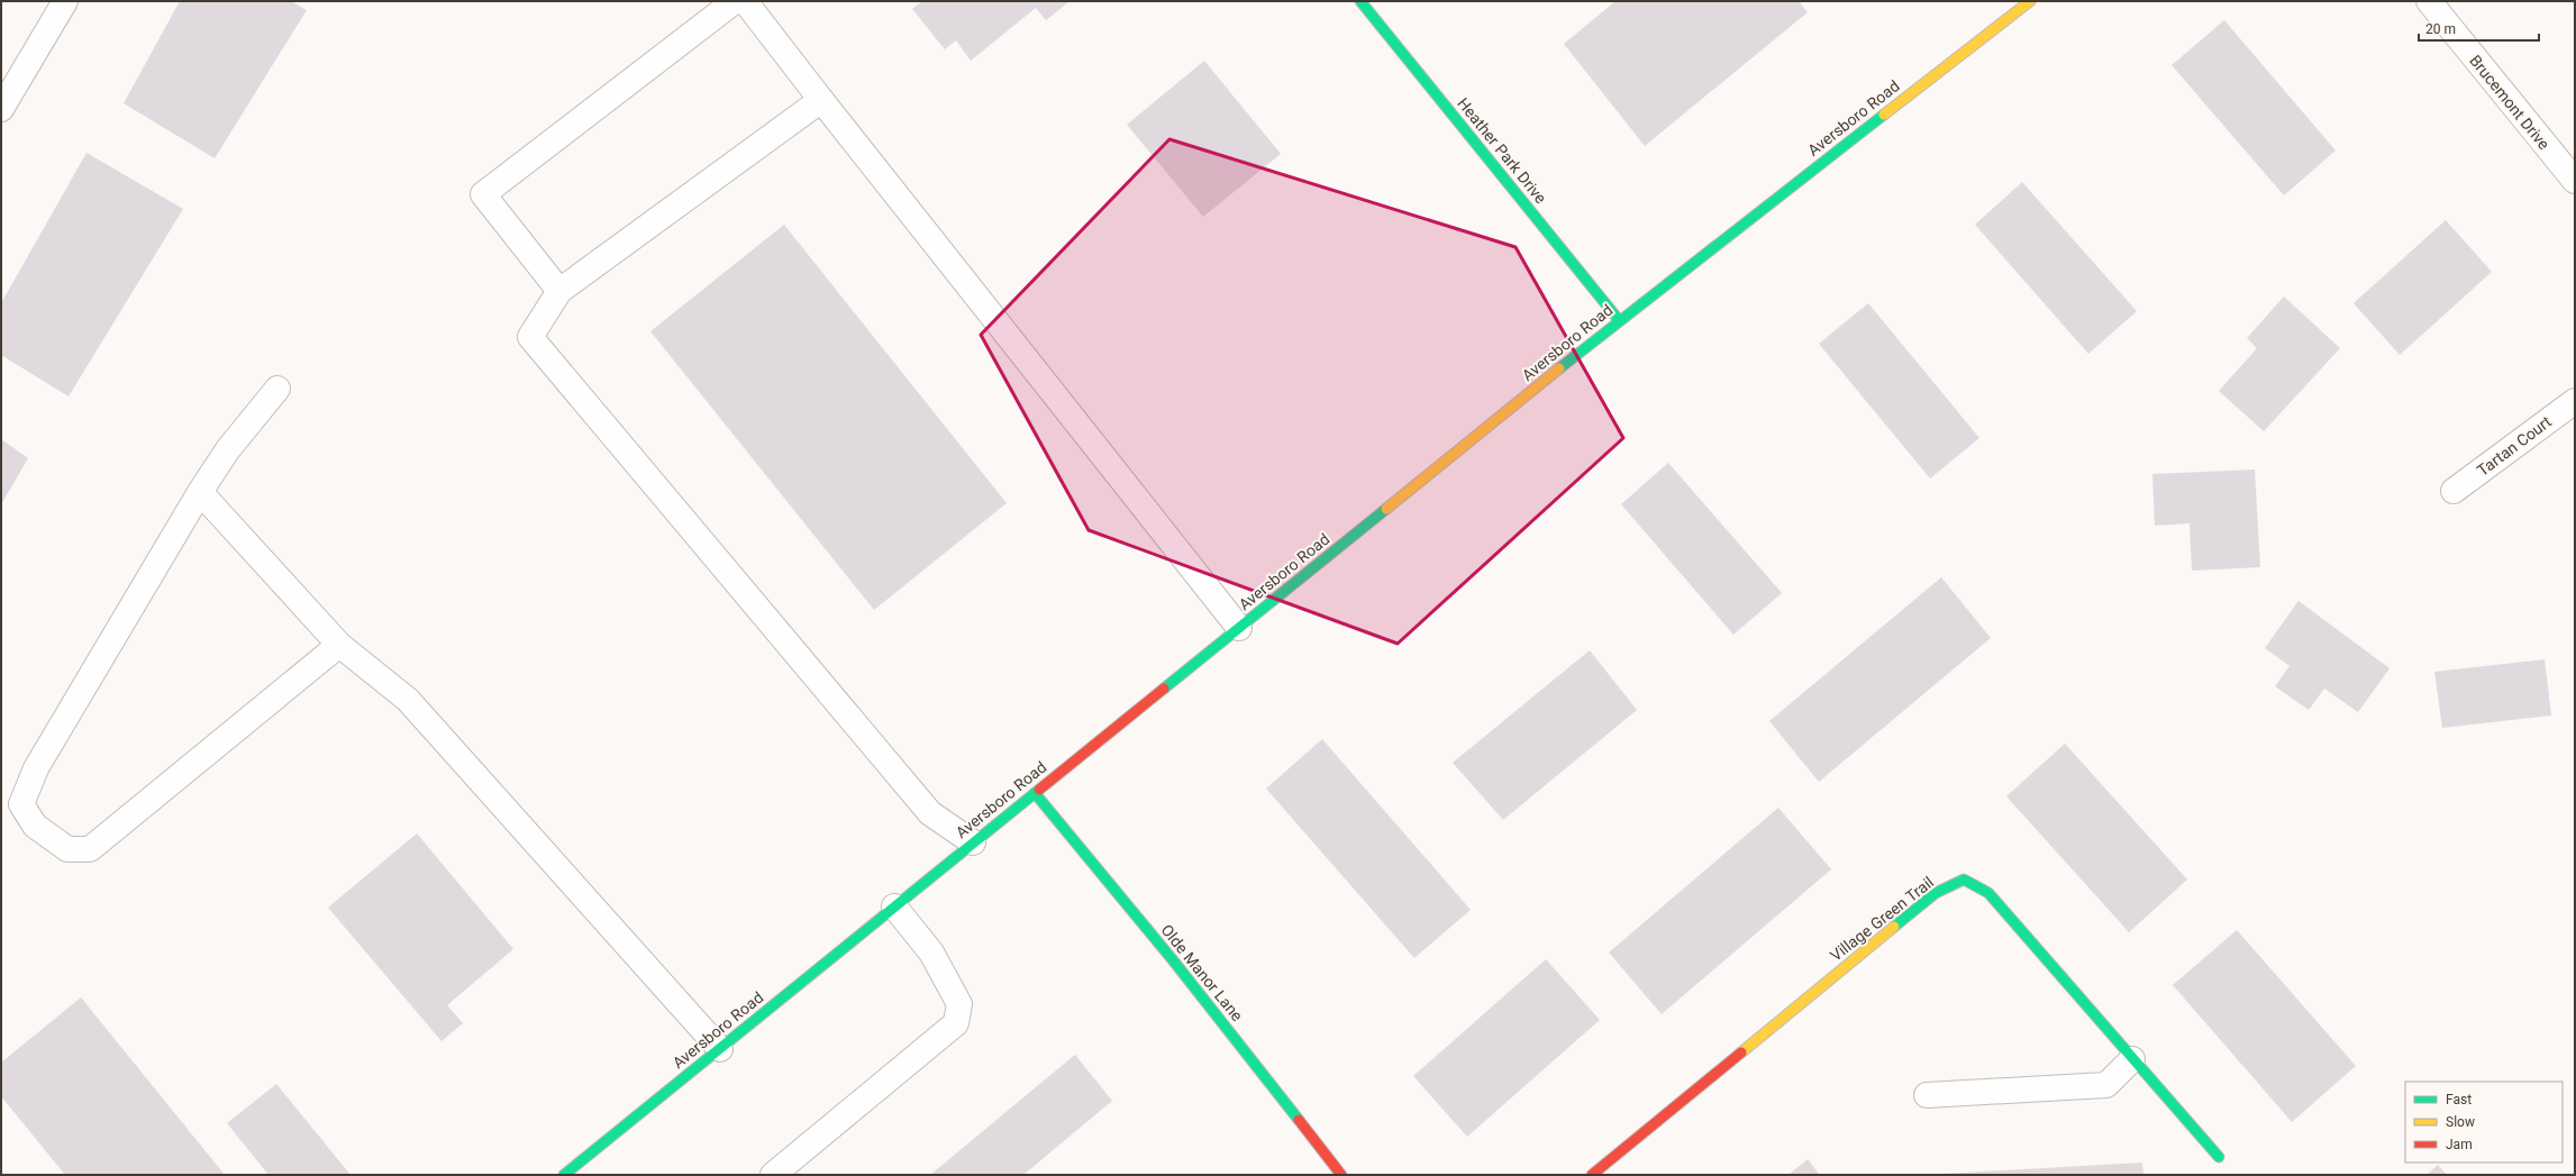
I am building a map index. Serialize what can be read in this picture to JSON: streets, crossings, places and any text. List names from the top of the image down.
{
  "streets": {
    "street": [
      "Brucemont Drive",
      "Aversboro Road",
      "Heather Park Drive",
      "Tartan Court",
      "Village Green Trail",
      "Olde Manor Lane"
    ]
  },
  "crossings": [
    ["Aversboro Road", "Heather Park Drive"],
    ["Aversboro Road", "Olde Manor Lane"]
  ],
  "legend": ["Fast", "Slow", "Jam"],
  "scale_bar": "20 m"
}
